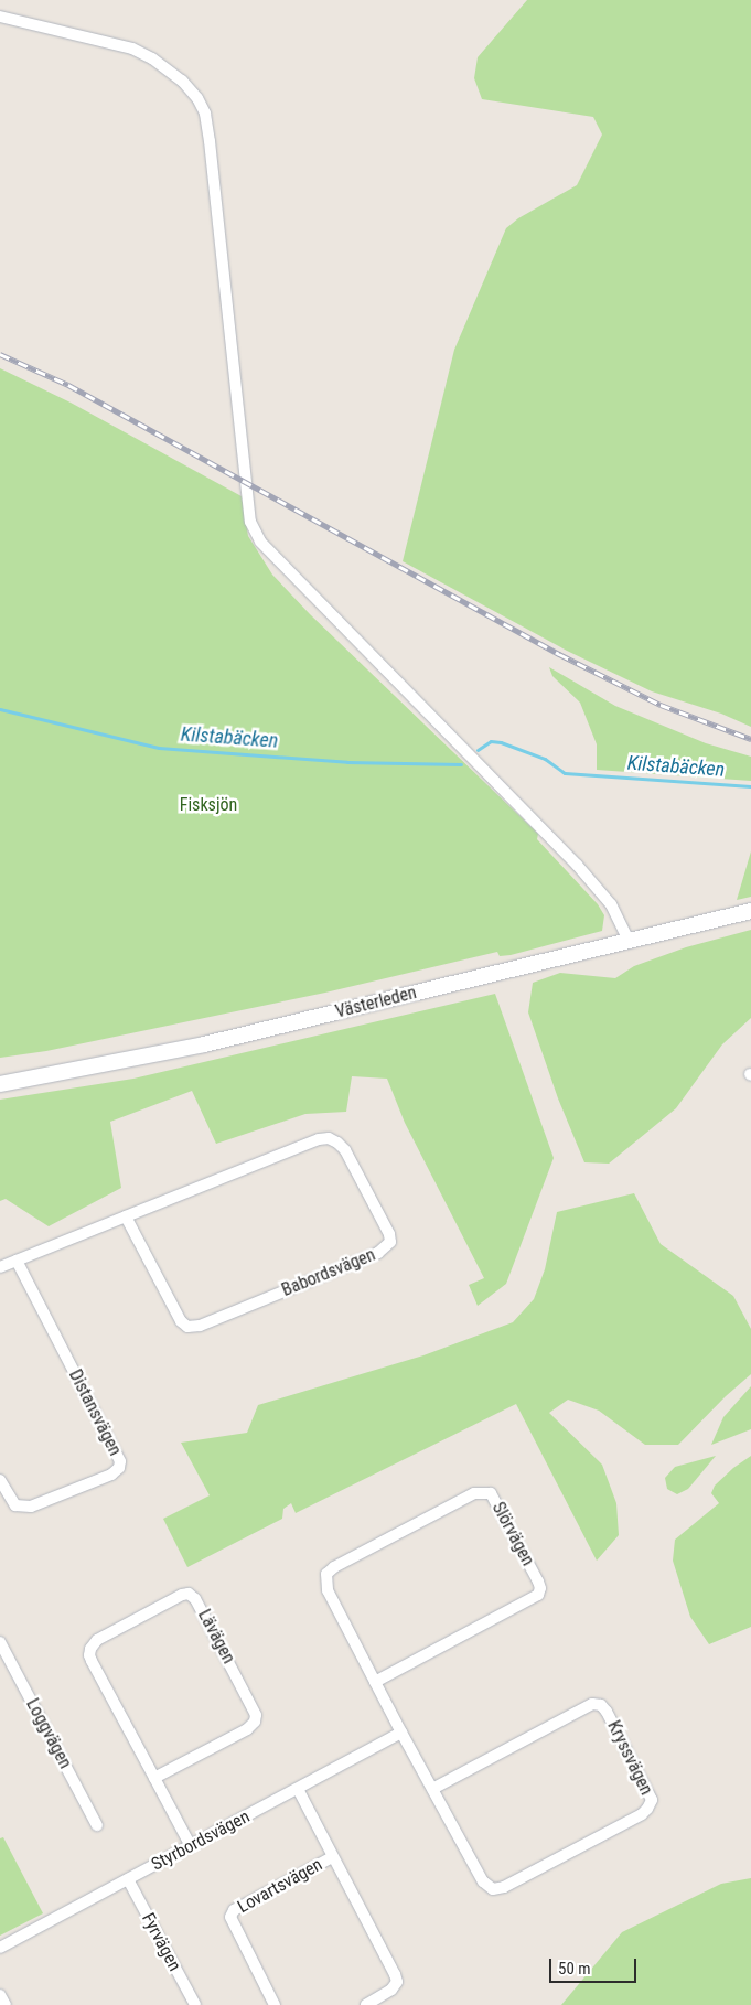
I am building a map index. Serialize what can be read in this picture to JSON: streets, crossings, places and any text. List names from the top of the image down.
{
  "streets": {
    "street": [
      "Västerleden",
      "Babordsvägen",
      "Distansvägen",
      "Slörvägen",
      "Lävägen",
      "Loggvägen",
      "Kryssvägen",
      "Styrbordsvägen",
      "Lovartsvägen",
      "Fyrvägen"
    ]
  },
  "crossings": [
    ["Babordsvägen", "Distansvägen"],
    ["Slörvägen", "Kryssvägen"],
    ["Slörvägen", "Styrbordsvägen"],
    ["Lävägen", "Styrbordsvägen"],
    ["Kryssvägen", "Styrbordsvägen"],
    ["Styrbordsvägen", "Lovartsvägen"],
    ["Styrbordsvägen", "Fyrvägen"]
  ],
  "water": ["Kilstabäcken"],
  "parks": ["Fisksjön"],
  "scale_bar": "50 m"
}
